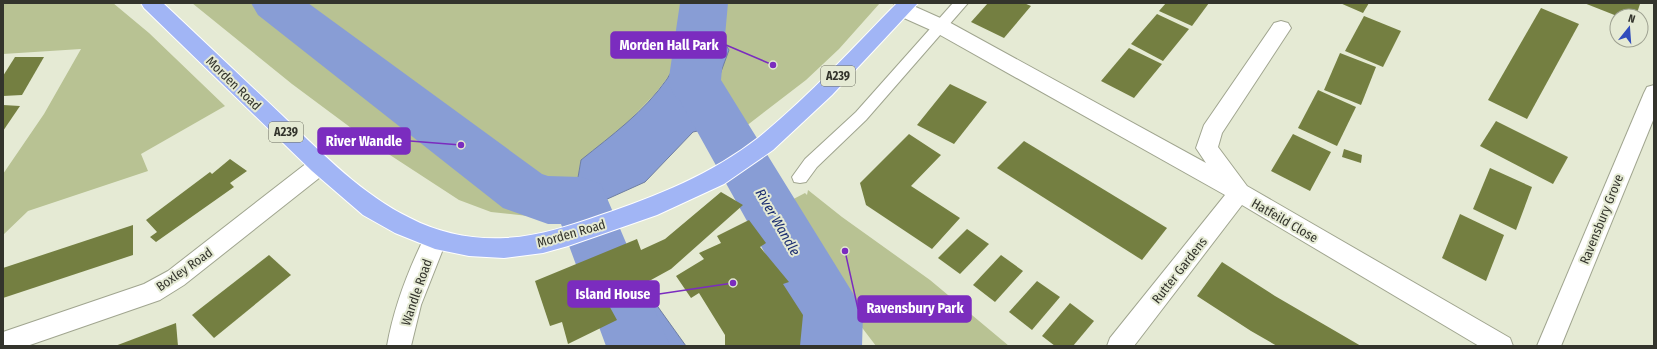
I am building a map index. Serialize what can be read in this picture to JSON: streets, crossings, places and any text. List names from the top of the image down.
{
  "streets": {
    "main road": ["A239", "Morden Road"],
    "street": [
      "Ravensbury Grove",
      "Hatfeild Close",
      "Boxley Road",
      "Rutter Gardens",
      "Wandle Road"
    ]
  },
  "crossings": [
    ["Morden Road", "Boxley Road"],
    ["Morden Road", "Wandle Road"],
    ["Hatfeild Close", "Rutter Gardens"]
  ],
  "water": ["River Wandle"],
  "places": [
    "Morden Hall Park",
    "River Wandle",
    "Ravensbury Park",
    "Island House"
  ],
  "north": "top"
}
